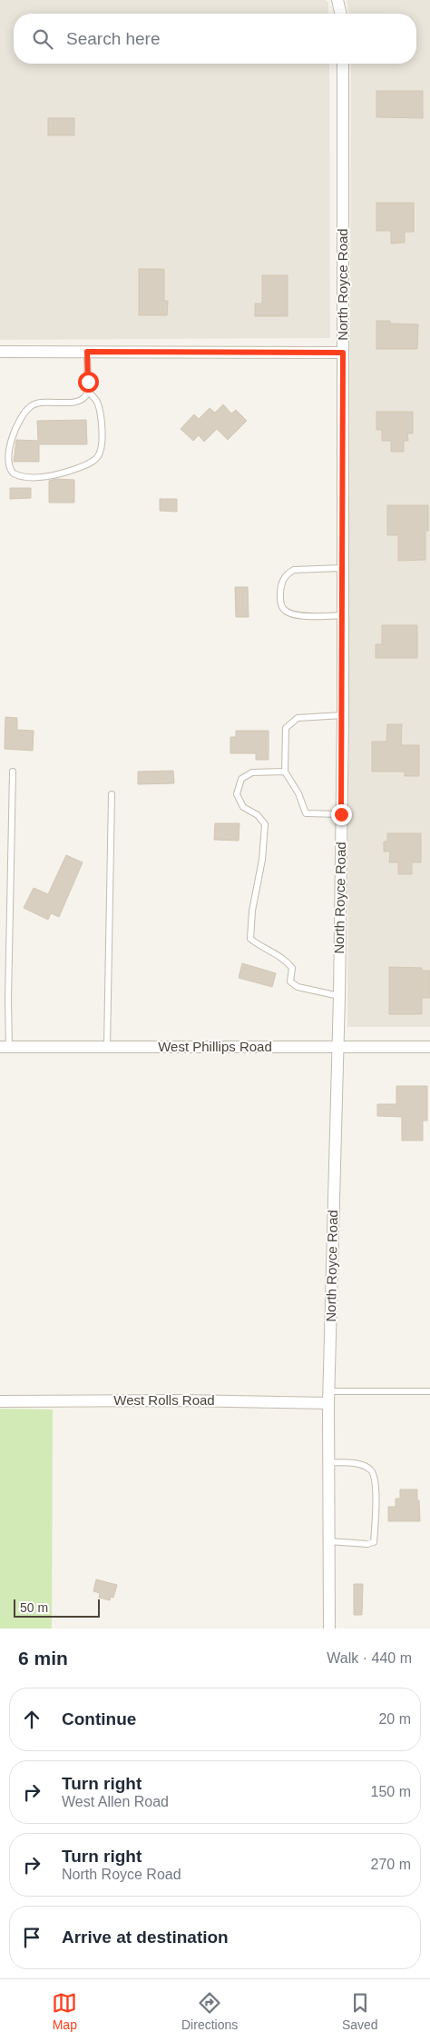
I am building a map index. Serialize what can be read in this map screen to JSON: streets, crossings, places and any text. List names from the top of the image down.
{
  "streets": {
    "street": ["North Royce Road", "West Phillips Road", "West Rolls Road"]
  },
  "crossings": [
    ["North Royce Road", "West Phillips Road"],
    ["North Royce Road", "West Rolls Road"]
  ],
  "scale_bar": "50 m",
  "page": {
    "search": "Search here",
    "scale": "50 m",
    "heading": ["6 min", "Walk · 440 m"],
    "list": [
      ["Continue", "20 m"],
      ["Turn right", "West Allen Road", "150 m"],
      ["Turn right", "North Royce Road", "270 m"],
      "Arrive at destination"
    ],
    "nav": ["Map", "Directions", "Saved"]
  }
}
